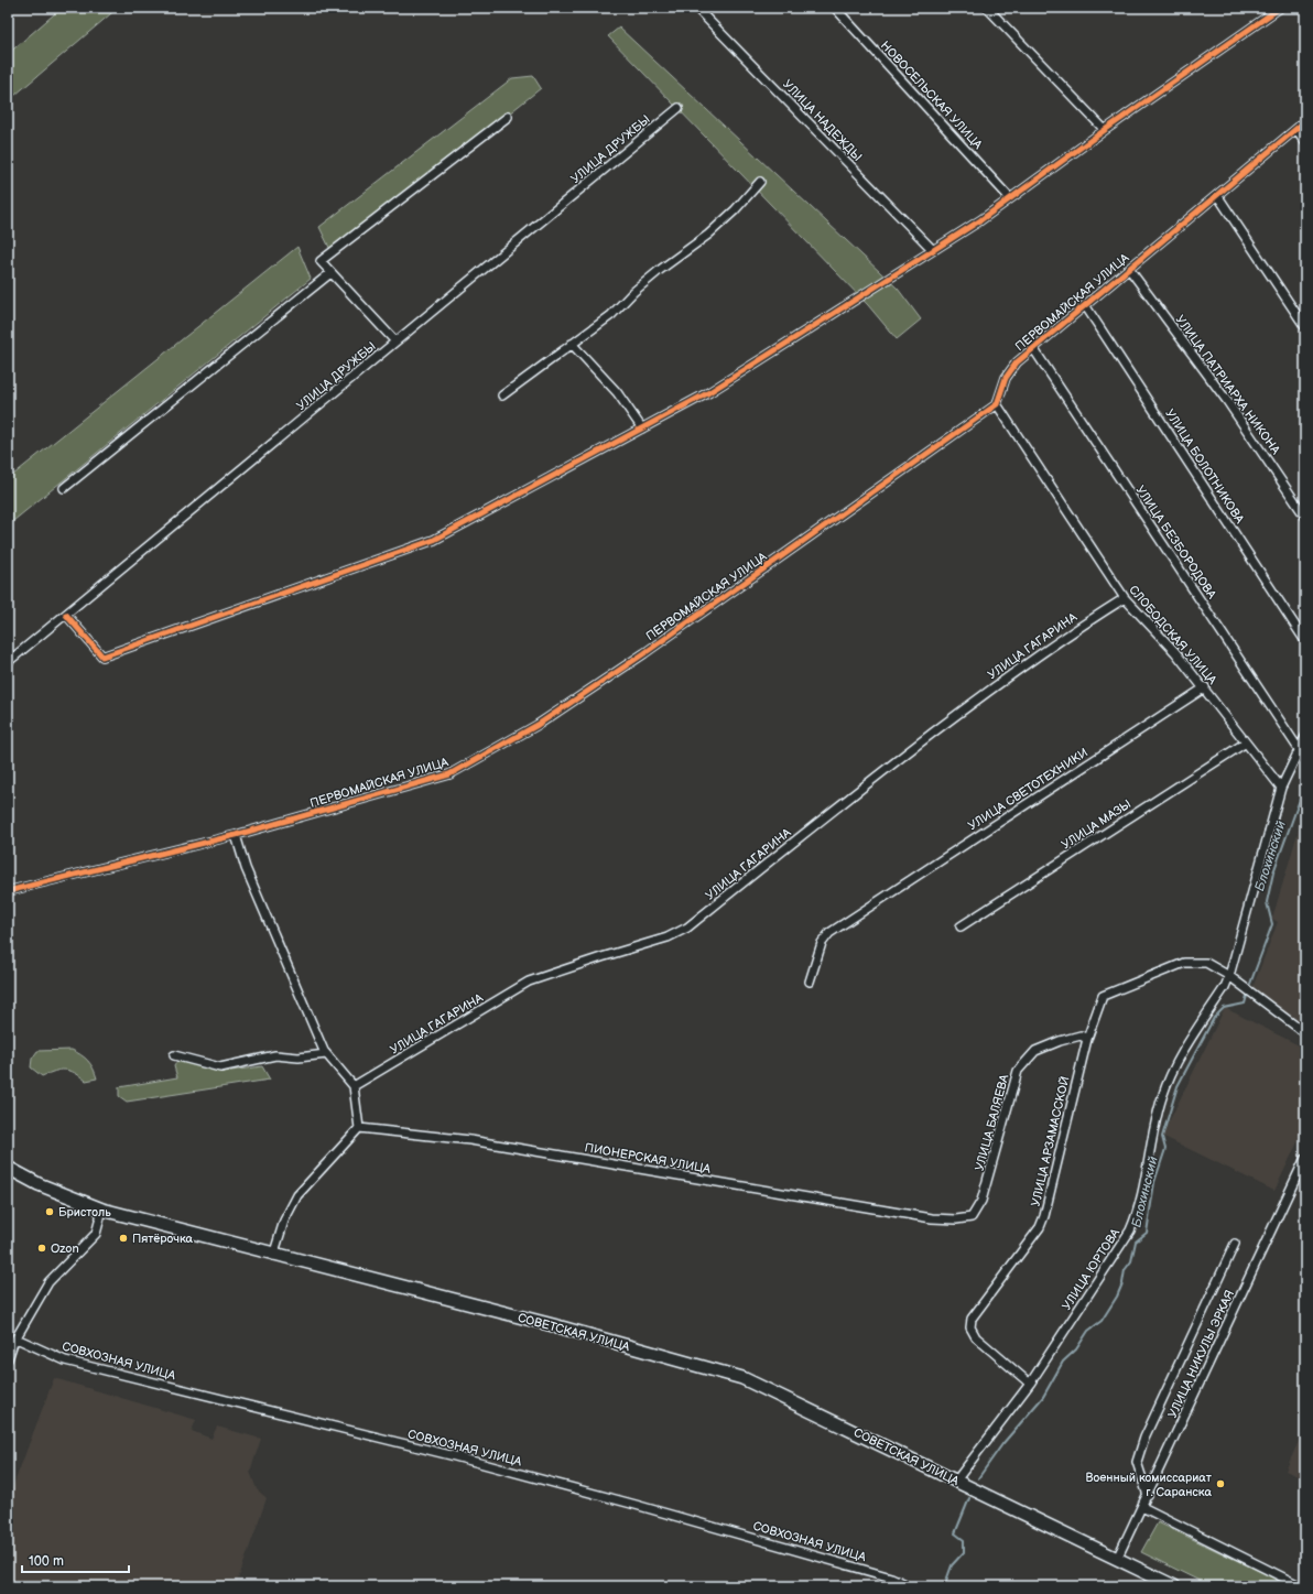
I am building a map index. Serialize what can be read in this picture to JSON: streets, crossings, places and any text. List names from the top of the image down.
{
  "streets": {
    "main road": ["СОВЕТСКАЯ УЛИЦА"],
    "street": [
      "НОВОСЕЛЬСКАЯ УЛИЦА",
      "УЛИЦА НАДЕЖДЫ",
      "УЛИЦА ДРУЖБЫ",
      "ПЕРВОМАЙСКАЯ УЛИЦА",
      "УЛИЦА ПАТРИАРХА НИКОНА",
      "УЛИЦА БОЛОТНИКОВА",
      "УЛИЦА БЕЗБОРОДОВА",
      "СЛОБОДСКАЯ УЛИЦА",
      "УЛИЦА ГАГАРИНА",
      "УЛИЦА СВЕТОТЕХНИКИ",
      "УЛИЦА МАЗЫ",
      "УЛИЦА БАЛЯЕВА",
      "УЛИЦА АРЗАМАССКОЙ",
      "ПИОНЕРСКАЯ УЛИЦА",
      "УЛИЦА ЮРТОВА",
      "УЛИЦА НИКУЛЫ ЭРКАЯ",
      "СОВХОЗНАЯ УЛИЦА"
    ]
  },
  "crossings": [
    ["ПЕРВОМАЙСКАЯ УЛИЦА", "УЛИЦА ПАТРИАРХА НИКОНА"],
    ["ПЕРВОМАЙСКАЯ УЛИЦА", "УЛИЦА БОЛОТНИКОВА"],
    ["ПЕРВОМАЙСКАЯ УЛИЦА", "УЛИЦА БЕЗБОРОДОВА"],
    ["ПЕРВОМАЙСКАЯ УЛИЦА", "СЛОБОДСКАЯ УЛИЦА"],
    ["УЛИЦА БЕЗБОРОДОВА", "УЛИЦА ЮРТОВА"],
    ["СЛОБОДСКАЯ УЛИЦА", "УЛИЦА ГАГАРИНА"],
    ["СЛОБОДСКАЯ УЛИЦА", "УЛИЦА СВЕТОТЕХНИКИ"],
    ["СЛОБОДСКАЯ УЛИЦА", "УЛИЦА МАЗЫ"],
    ["СЛОБОДСКАЯ УЛИЦА", "УЛИЦА ЮРТОВА"],
    ["УЛИЦА БАЛЯЕВА", "УЛИЦА АРЗАМАССКОЙ"],
    ["УЛИЦА БАЛЯЕВА", "ПИОНЕРСКАЯ УЛИЦА"],
    ["УЛИЦА АРЗАМАССКОЙ", "УЛИЦА ЮРТОВА"],
    ["УЛИЦА ЮРТОВА", "СОВЕТСКАЯ УЛИЦА"],
    ["СОВЕТСКАЯ УЛИЦА", "УЛИЦА НИКУЛЫ ЭРКАЯ"]
  ],
  "water": ["Блохинский"],
  "places": [
    "Бристоль",
    "Пятёрочка",
    "Ozon",
    "Военный комиссариат г. Саранска"
  ],
  "scale_bar": "100 m"
}
